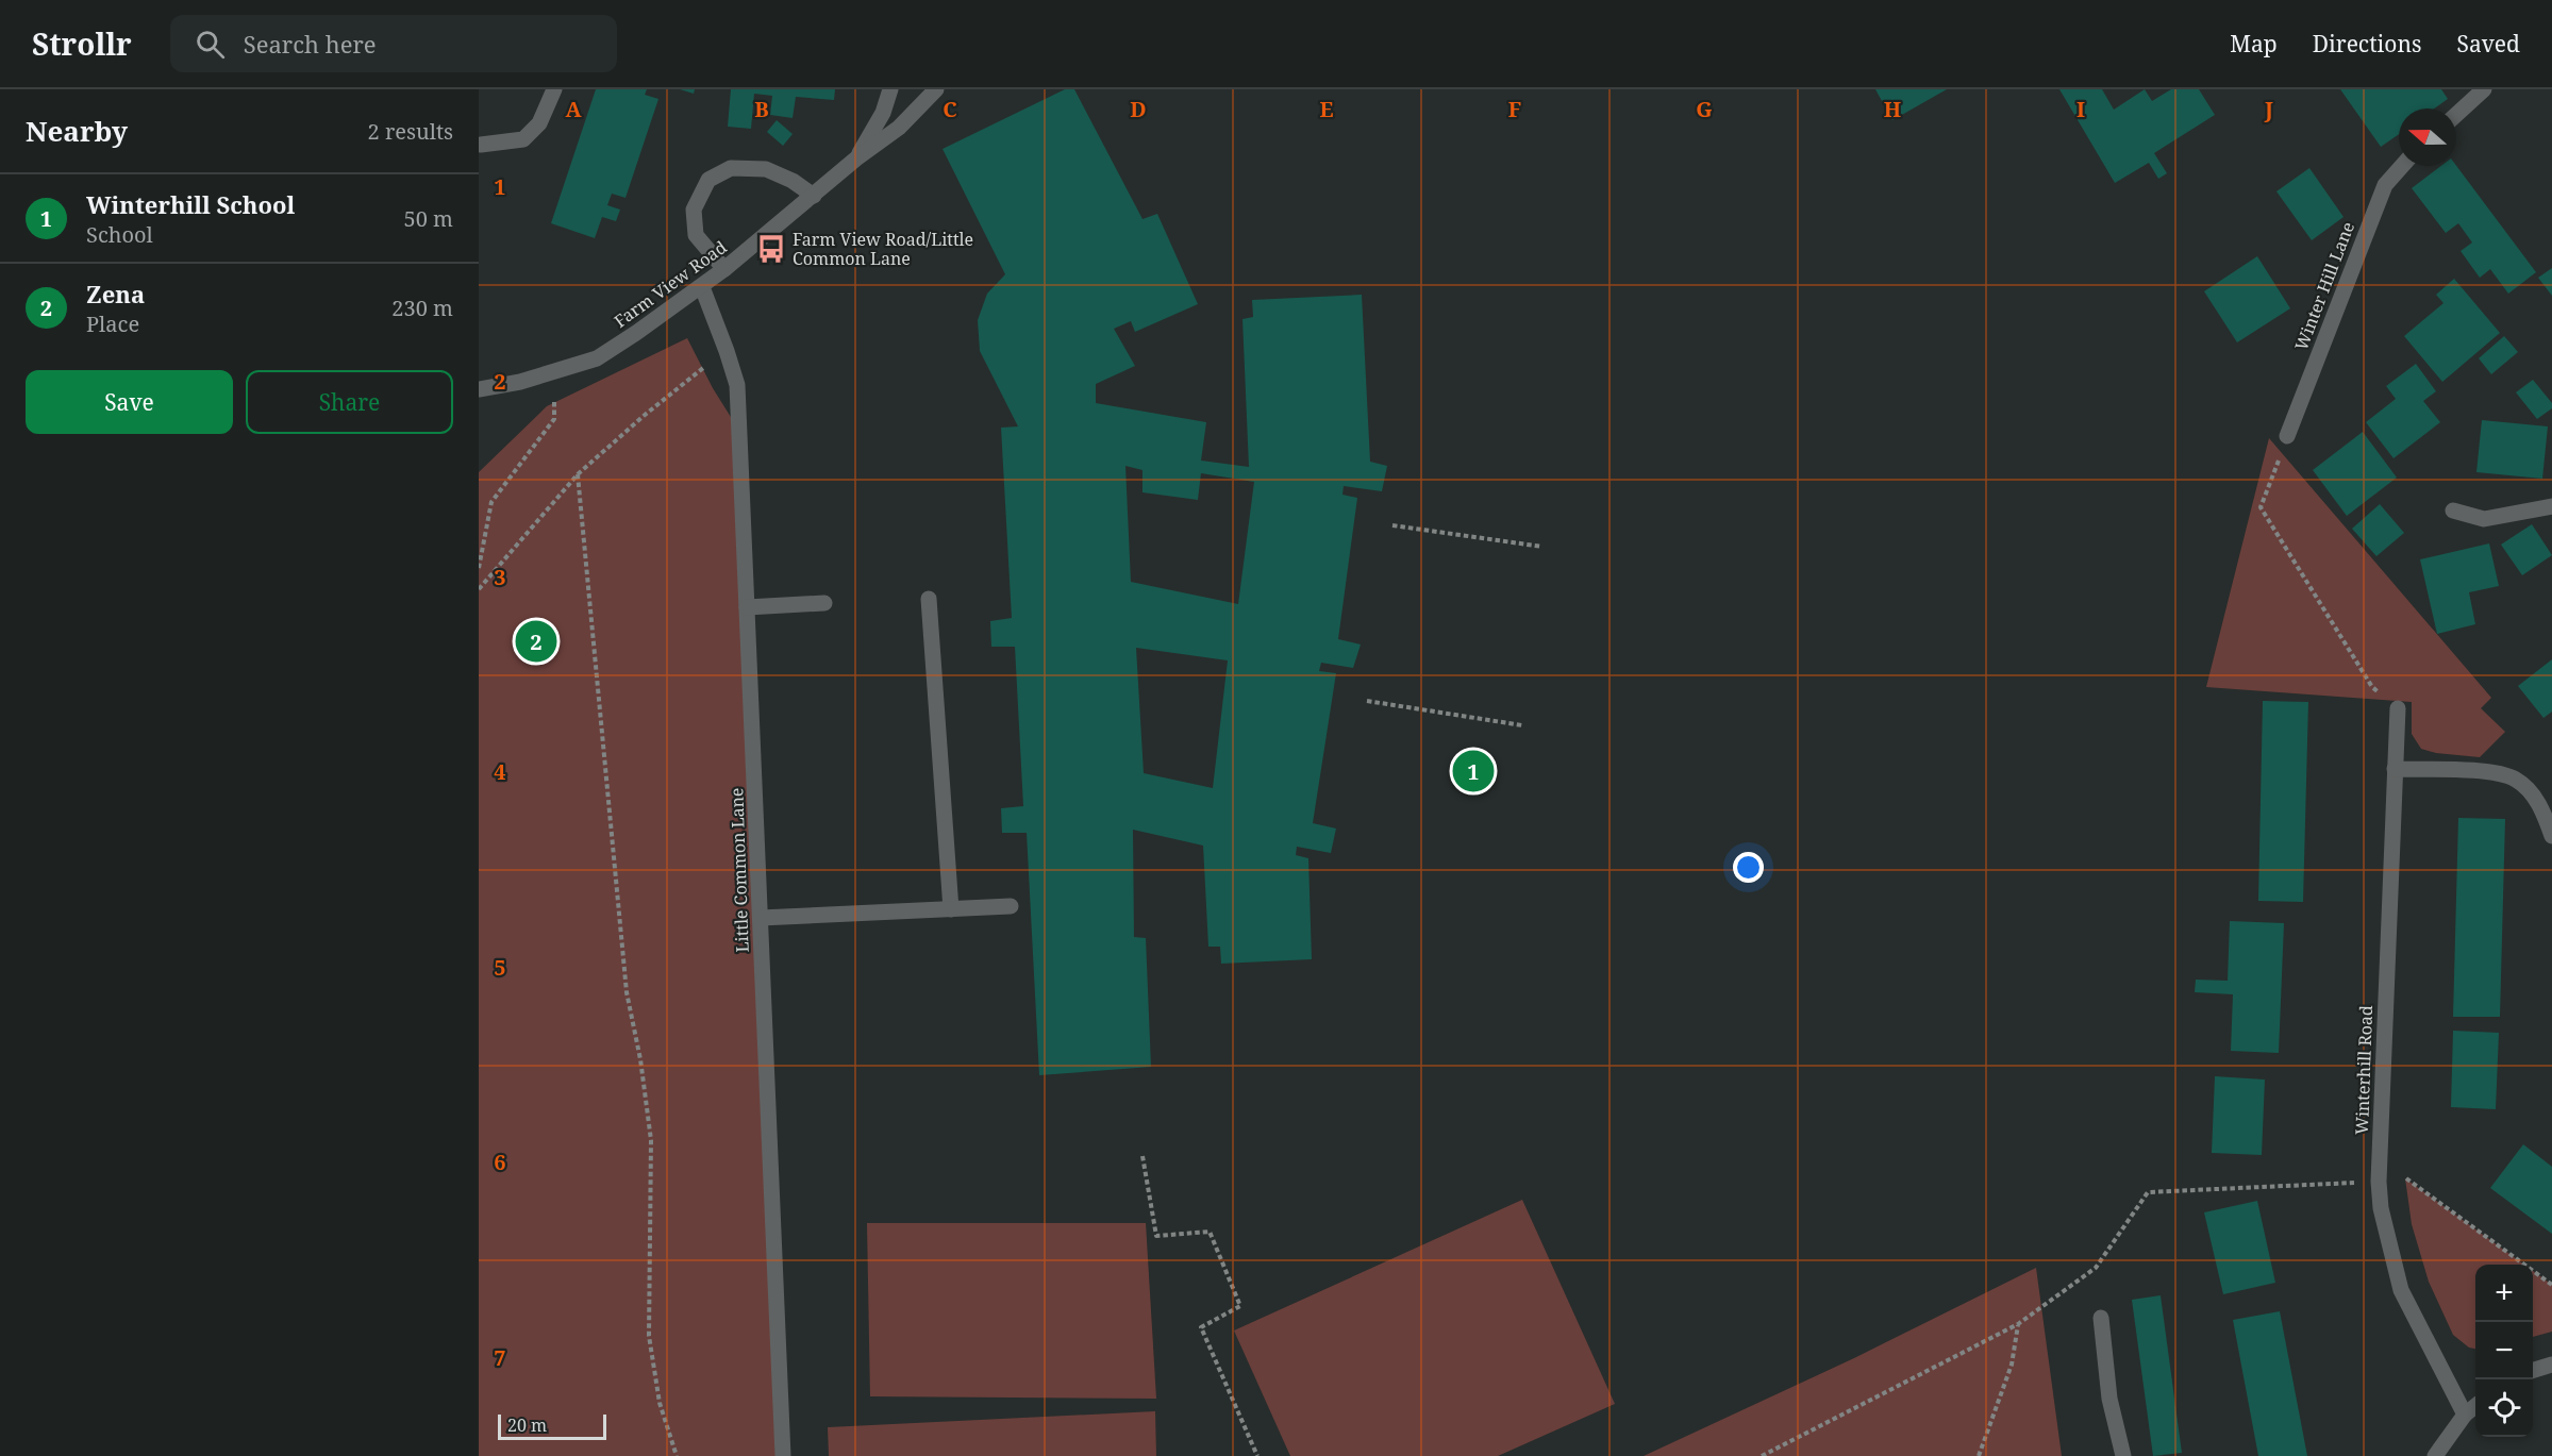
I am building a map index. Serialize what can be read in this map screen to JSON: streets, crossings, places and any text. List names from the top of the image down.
{
  "streets": {
    "street": [
      "Farm View Road",
      "Winter Hill Lane",
      "Little Common Lane",
      "Winterhill Road"
    ]
  },
  "crossings": [
    ["Farm View Road", "Little Common Lane"]
  ],
  "places": {
    "bus stop": ["Farm View Road/Little Common Lane"]
  },
  "scale_bar": "20 m",
  "north": "left",
  "page": {
    "header": "Strollr",
    "search": "Search here",
    "nav": ["Map", "Directions", "Saved"],
    "heading": ["Nearby", "2 results"],
    "list": [
      {
        "mark": "1",
        "name": "Winterhill School",
        "note": "School",
        "value": "50 m"
      },
      {
        "mark": "2",
        "name": "Zena",
        "note": "Place",
        "value": "230 m"
      }
    ],
    "buttons": ["Save", "Share"],
    "pins": ["2", "1"],
    "map_buttons": ["+", "−"],
    "scale": "20 m"
  },
  "grid": {
    "columns": [
      "A",
      "B",
      "C",
      "D",
      "E",
      "F",
      "G",
      "H",
      "I",
      "J"
    ],
    "rows": [
      "1",
      "2",
      "3",
      "4",
      "5",
      "6",
      "7"
    ]
  }
}
